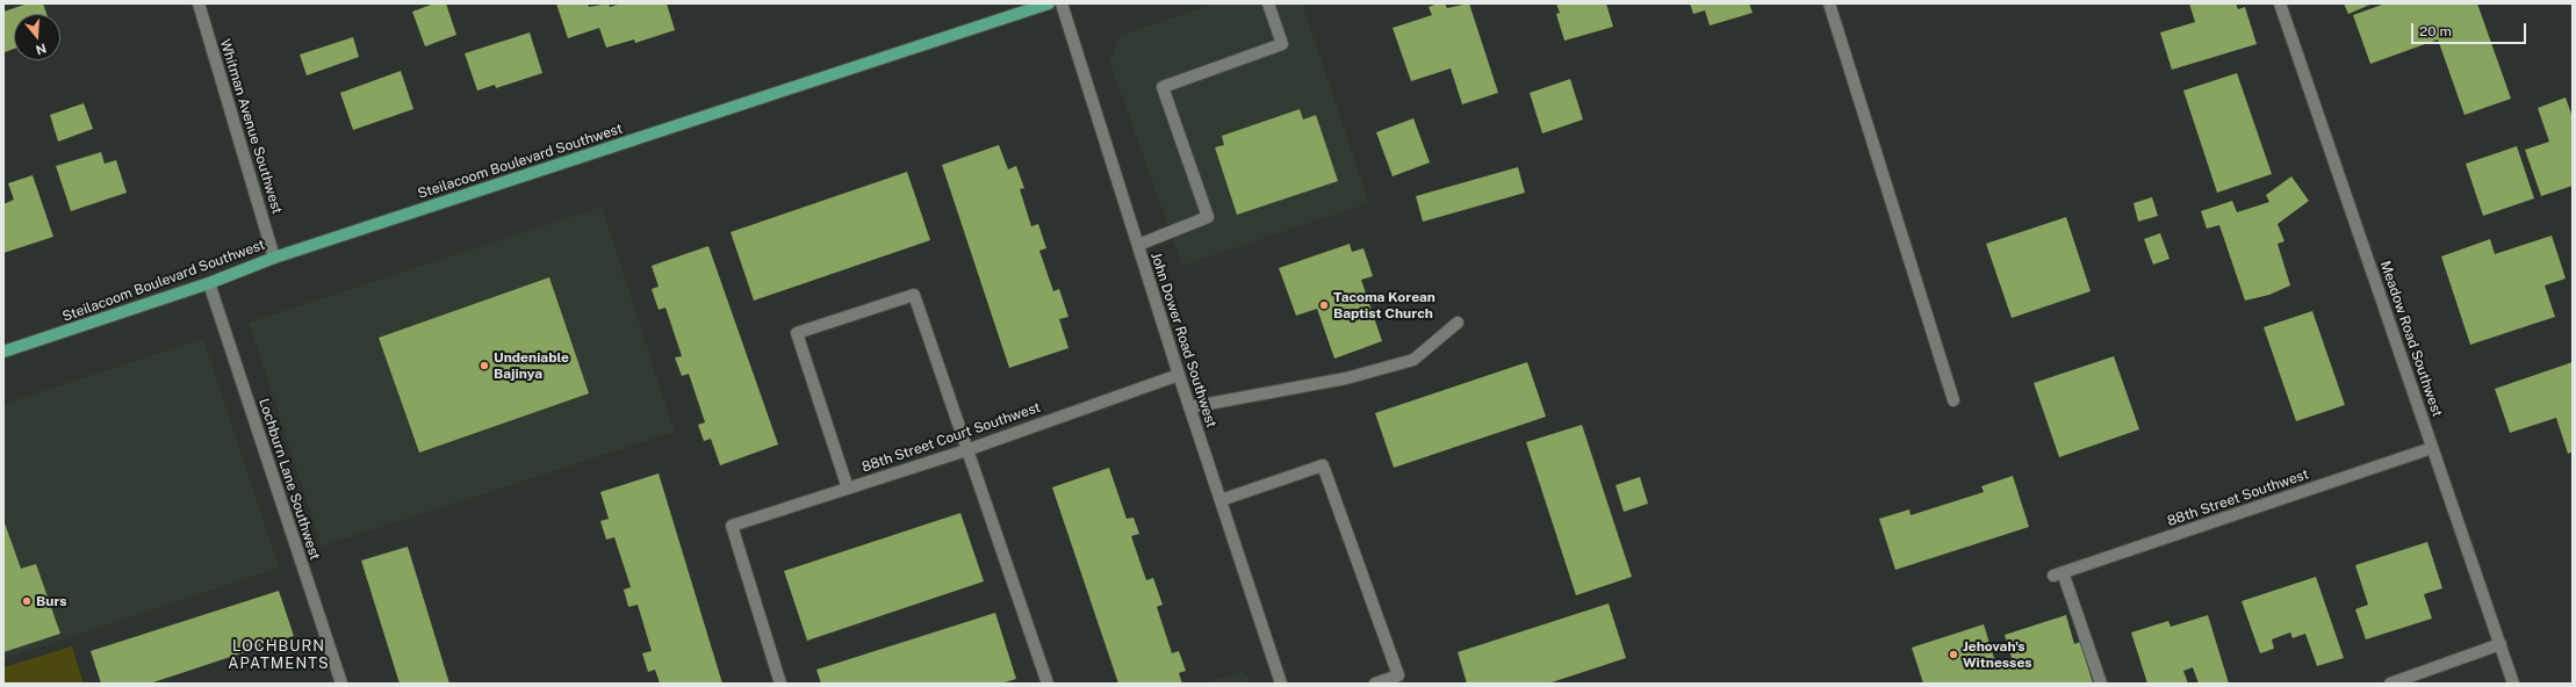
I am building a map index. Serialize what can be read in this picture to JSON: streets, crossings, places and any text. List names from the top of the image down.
{
  "streets": {
    "main road": ["Steilacoom Boulevard Southwest"],
    "street": [
      "Whitman Avenue Southwest",
      "Meadow Road Southwest",
      "John Dower Road Southwest",
      "88th Street Court Southwest",
      "Lochburn Lane Southwest",
      "88th Street Southwest"
    ]
  },
  "crossings": [
    ["Whitman Avenue Southwest", "Steilacoom Boulevard Southwest"],
    ["Steilacoom Boulevard Southwest", "Lochburn Lane Southwest"],
    ["Meadow Road Southwest", "88th Street Southwest"],
    ["John Dower Road Southwest", "88th Street Court Southwest"]
  ],
  "districts": ["LOCHBURN APATMENTS"],
  "places": [
    "Tacoma Korean Baptist Church",
    "Undeniable Bajinya",
    "Burs",
    "Jehovah's Witnesses"
  ],
  "scale_bar": "20 m",
  "north": "bottom"
}
